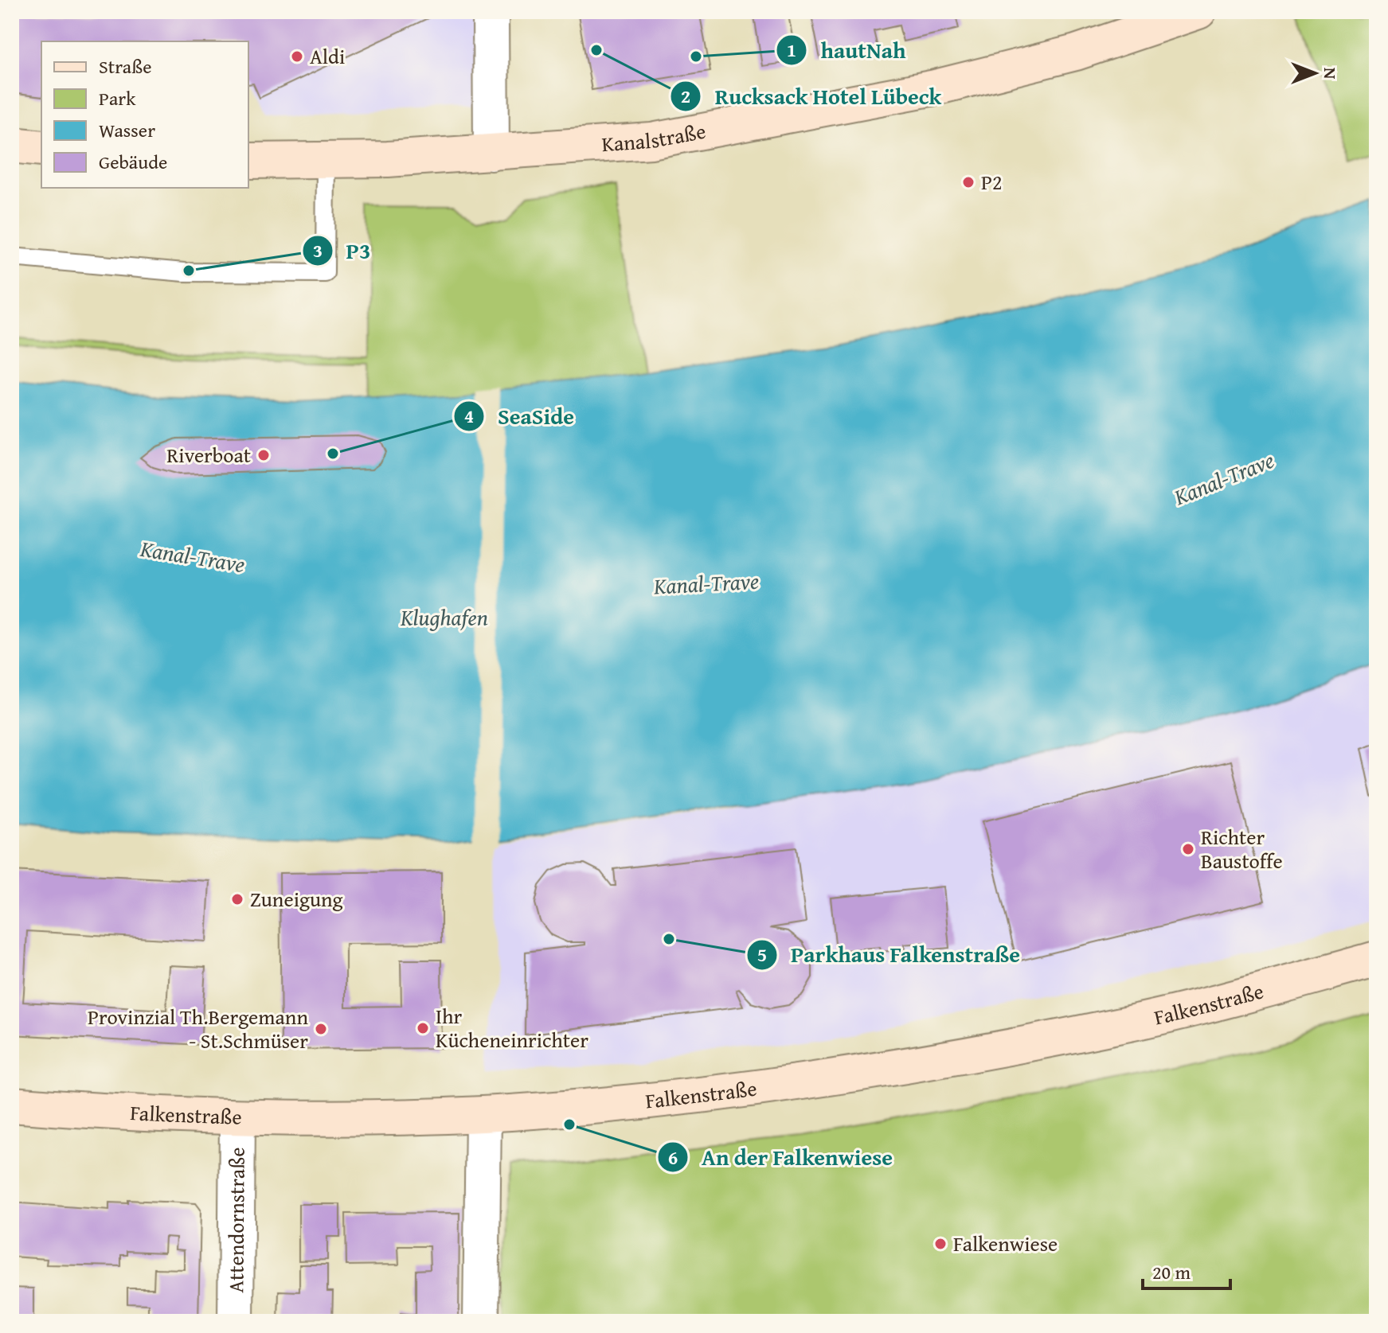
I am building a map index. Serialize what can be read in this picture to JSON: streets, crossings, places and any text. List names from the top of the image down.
{
  "streets": {
    "main road": ["Kanalstraße", "Falkenstraße"],
    "street": ["Attendornstraße"]
  },
  "crossings": [
    ["Falkenstraße", "Attendornstraße"]
  ],
  "water": ["Kanal-Trave", "Klughafen"],
  "places": [
    "Rucksack Hotel Lübeck",
    "Aldi",
    "hautNah",
    "P2",
    "P3",
    "SeaSide",
    "Riverboat",
    "Richter Baustoffe",
    "Zuneigung",
    "Parkhaus Falkenstraße",
    "Ihr Kücheneinrichter",
    "Provinzial Th.Bergemann - St.Schmüser",
    "An der Falkenwiese",
    "Falkenwiese"
  ],
  "legend": [
    "Straße",
    "Park",
    "Wasser",
    "Gebäude"
  ],
  "scale_bar": "20 m",
  "north": "right"
}
